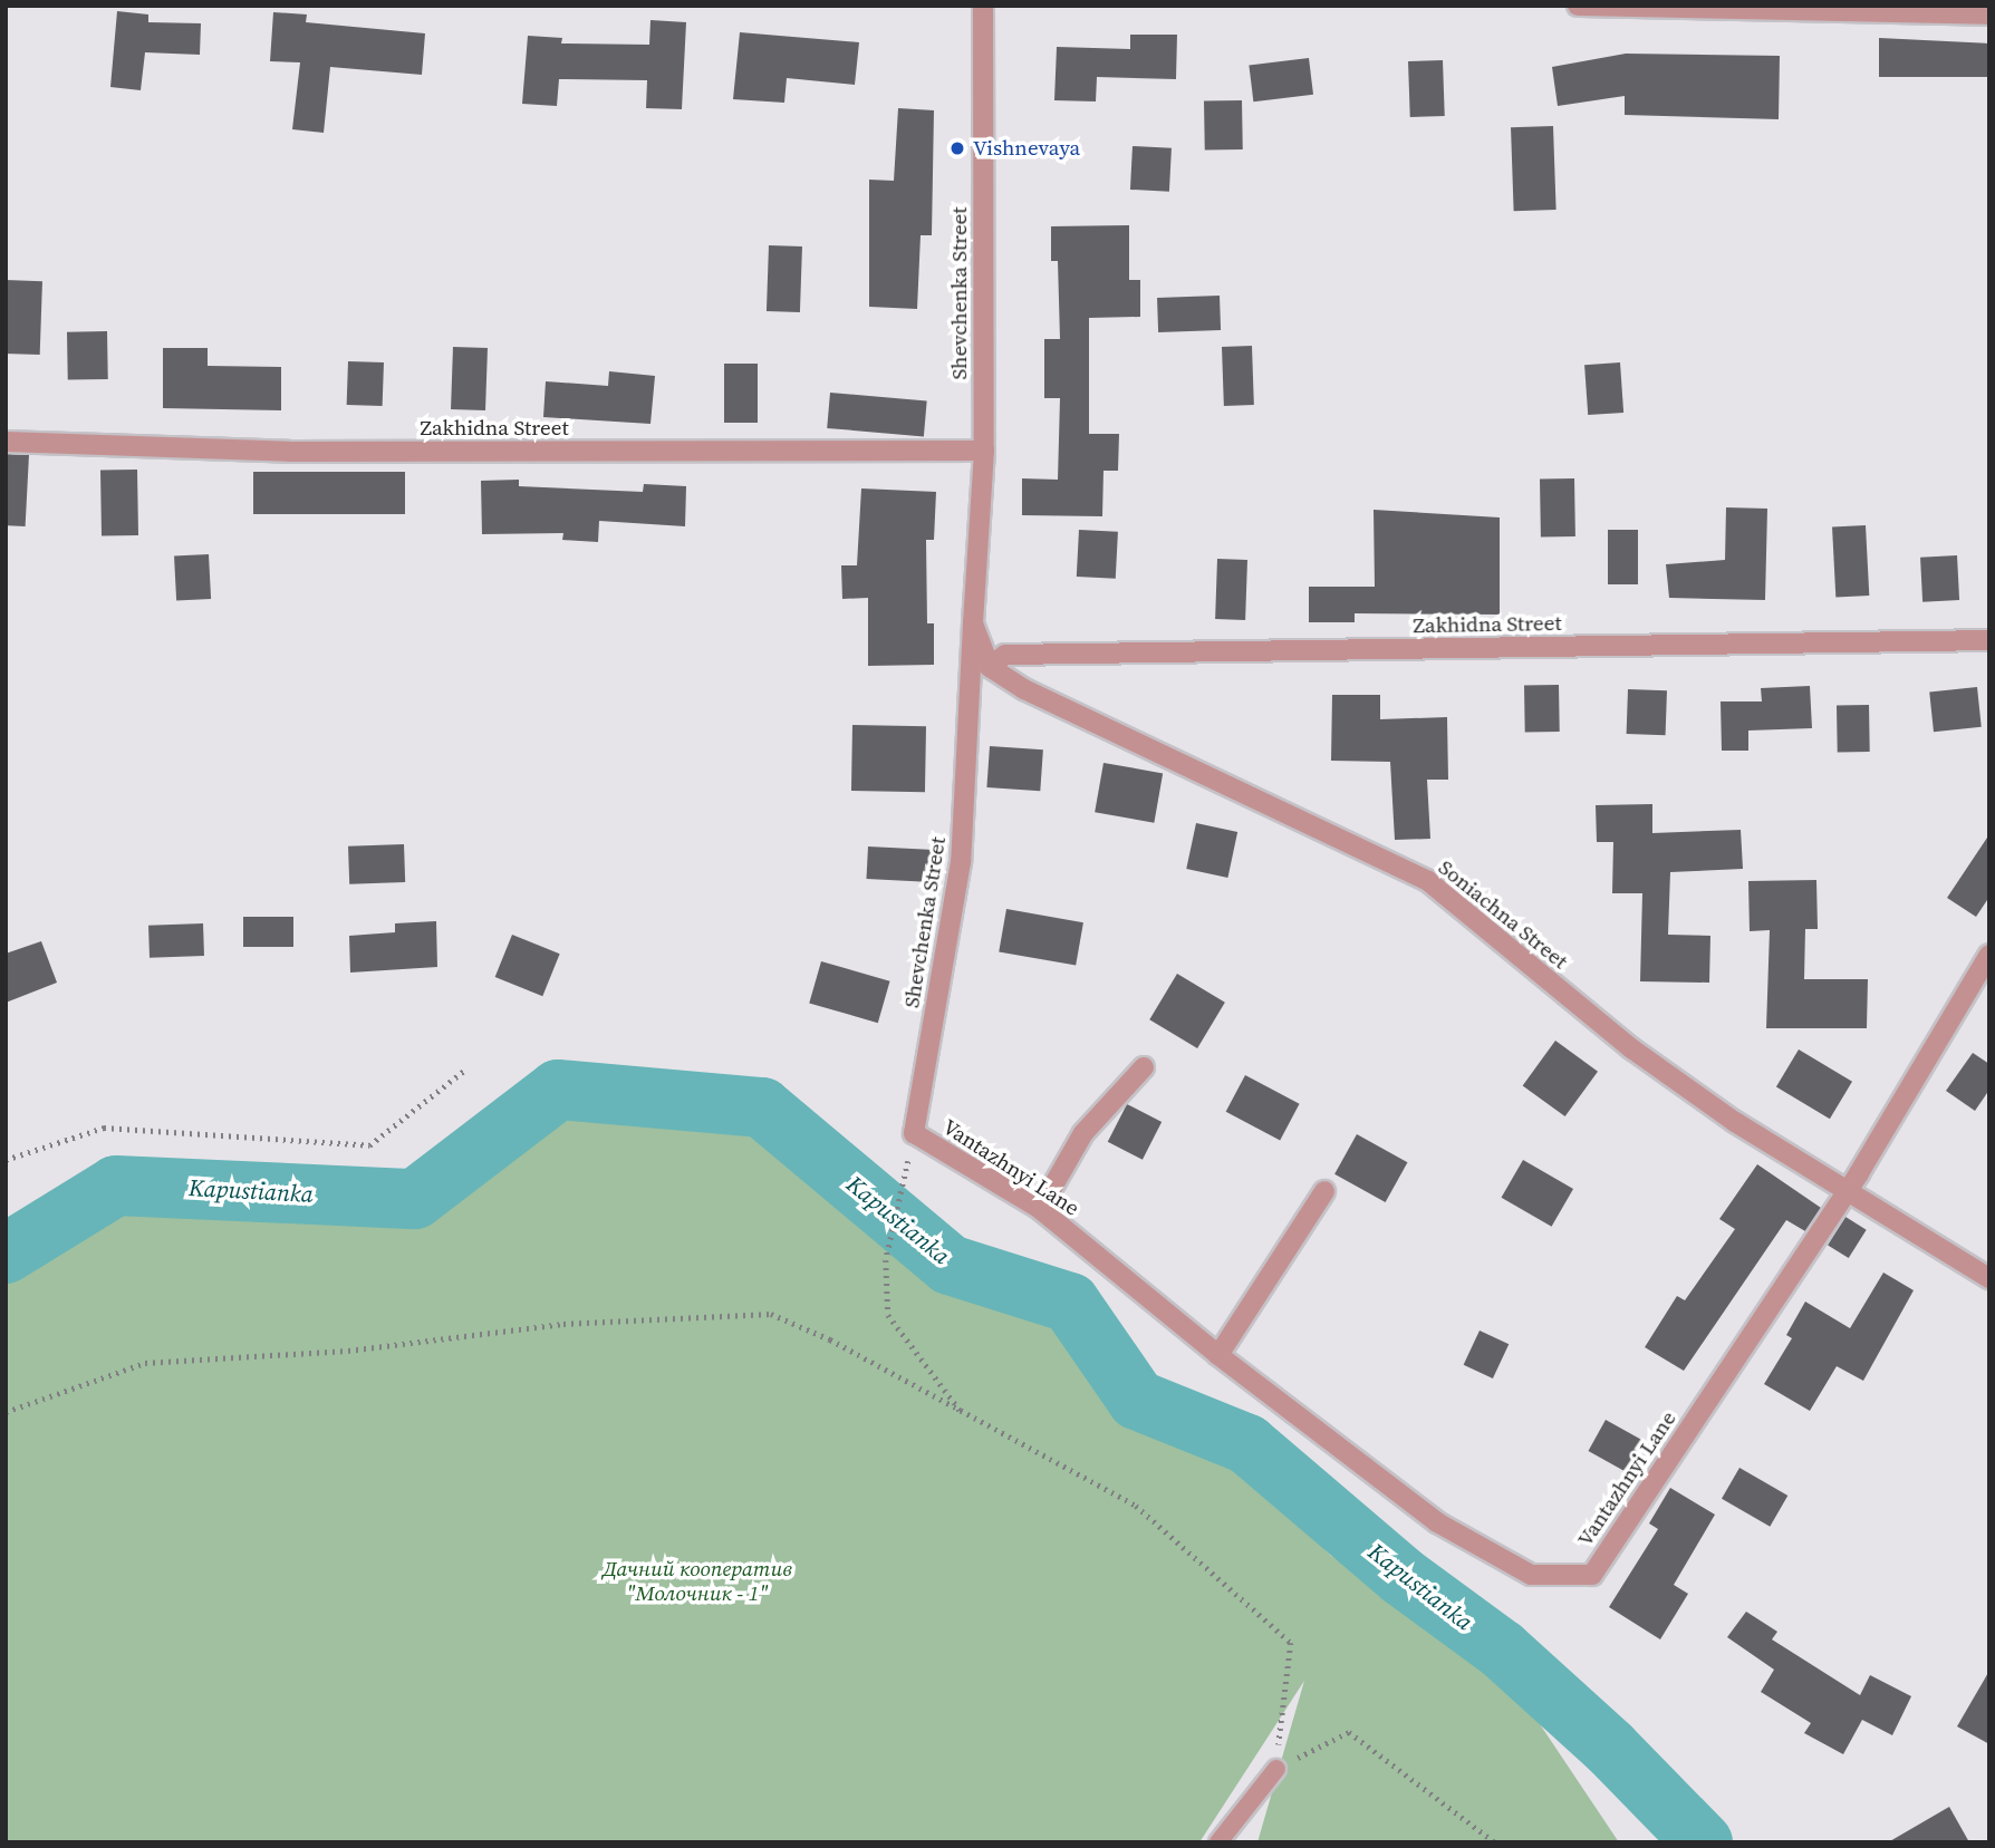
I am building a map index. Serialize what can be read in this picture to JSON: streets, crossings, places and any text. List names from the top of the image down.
{
  "streets": {
    "street": [
      "Shevchenka Street",
      "Zakhidna Street",
      "Soniachna Street",
      "Vantazhnyi Lane"
    ]
  },
  "crossings": [
    ["Shevchenka Street", "Zakhidna Street"],
    ["Shevchenka Street", "Vantazhnyi Lane"],
    ["Zakhidna Street", "Soniachna Street"],
    ["Soniachna Street", "Vantazhnyi Lane"]
  ],
  "water": ["Kapustianka"],
  "parks": ["Дачний кооператив \"Молочник - 1\""],
  "places": ["Vishnevaya"]
}
